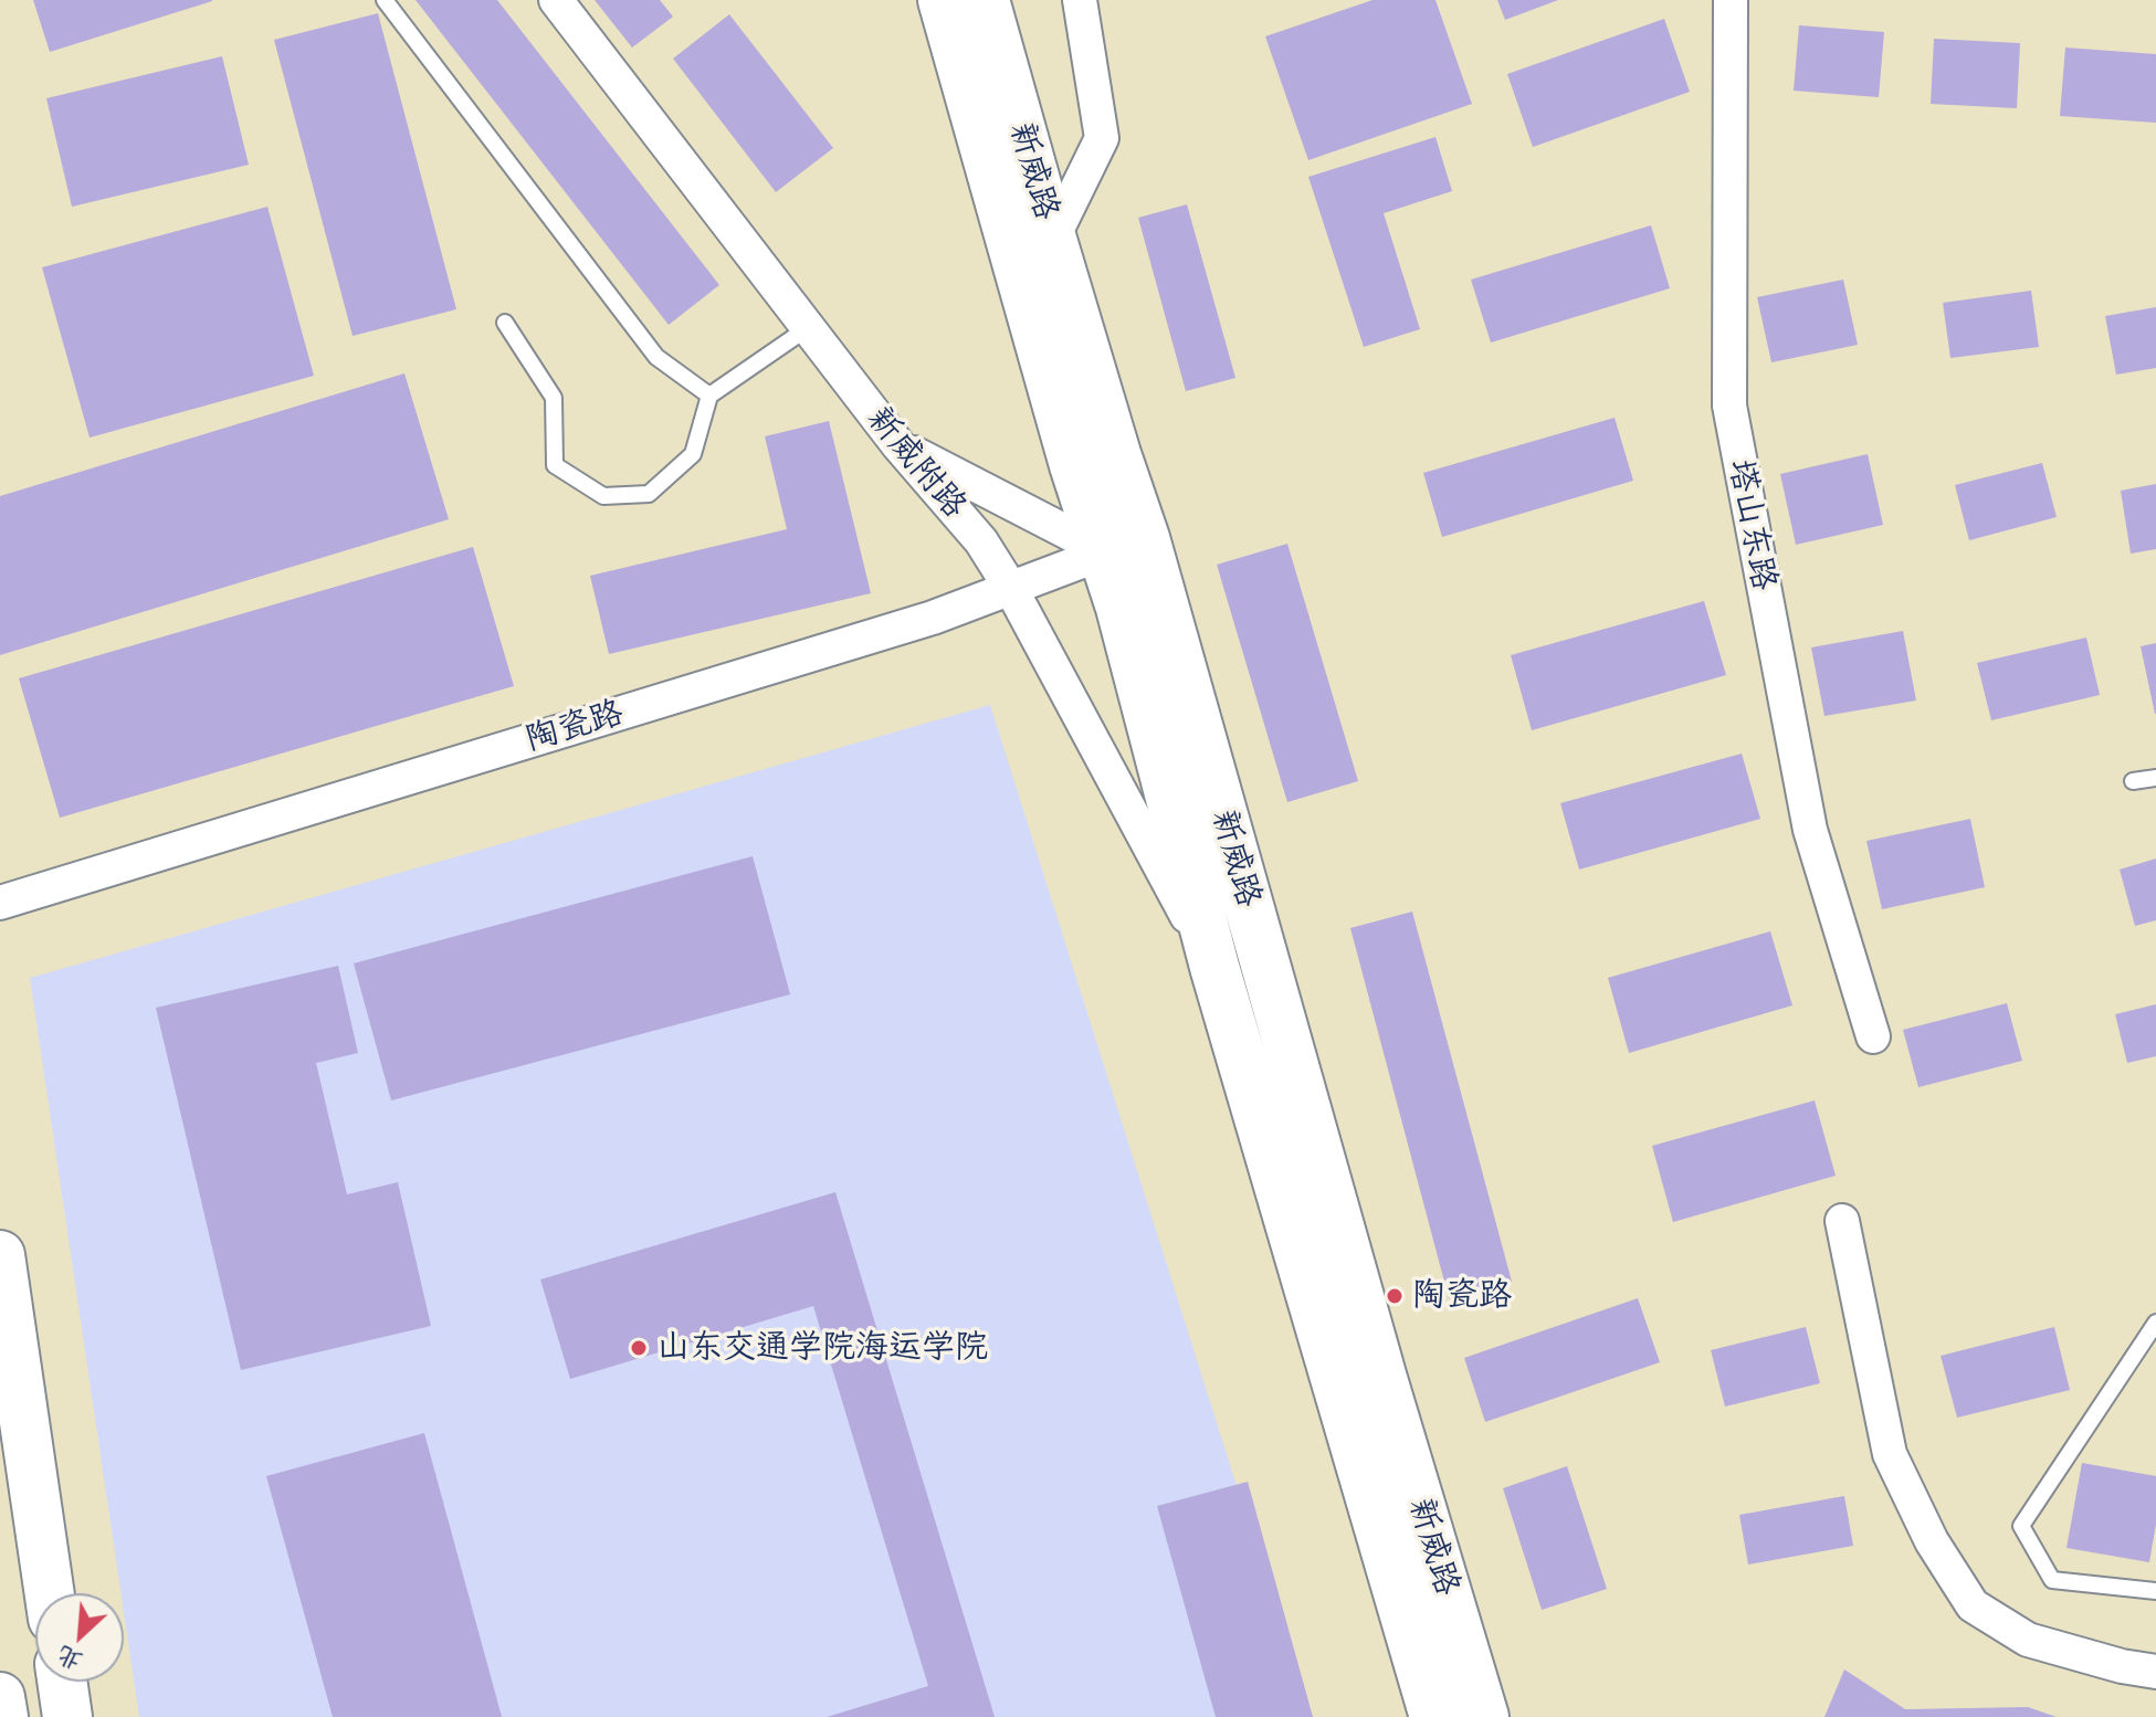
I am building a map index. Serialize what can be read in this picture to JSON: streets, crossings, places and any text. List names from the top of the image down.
{
  "streets": {
    "main road": ["新威路"],
    "street": ["新威附路", "塔山东路", "陶瓷路"]
  },
  "crossings": [
    ["新威路", "新威附路"],
    ["新威路", "陶瓷路"],
    ["新威附路", "陶瓷路"]
  ],
  "places": ["陶瓷路", "山东交通学院海运学院"],
  "north": "bottom left"
}
